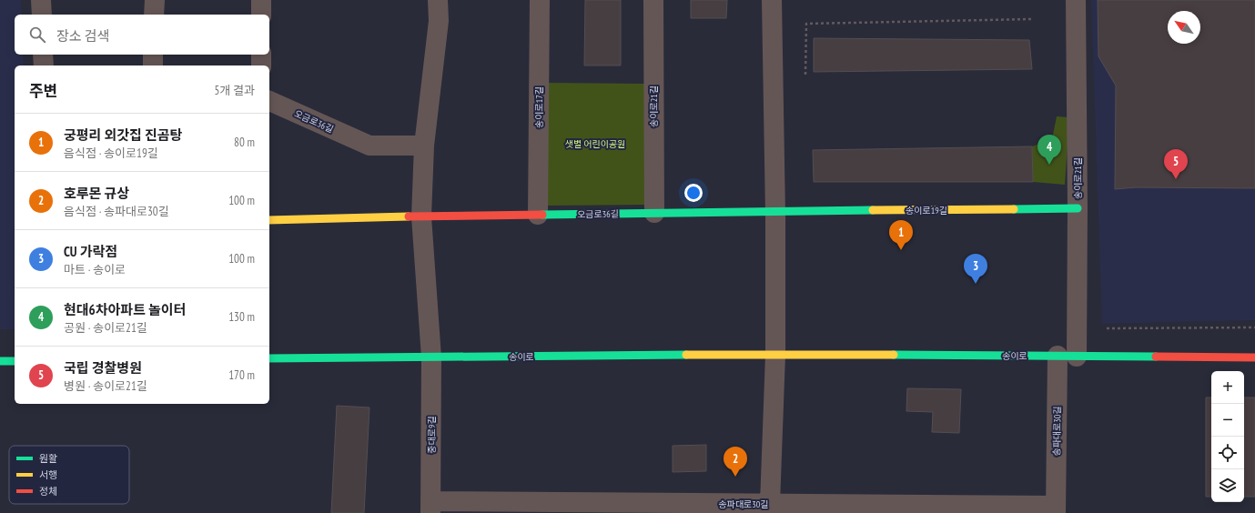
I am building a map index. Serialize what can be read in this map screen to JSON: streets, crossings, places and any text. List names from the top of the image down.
{
  "streets": {
    "street": [
      "송이로21길",
      "송이로17길",
      "오금로36길",
      "송이로19길",
      "송이로",
      "송파대로30길",
      "중대로9길"
    ]
  },
  "crossings": [
    ["송이로21길", "오금로36길"],
    ["송이로21길", "송이로19길"],
    ["송이로21길", "송이로"],
    ["송이로21길", "송파대로30길"],
    ["송이로17길", "오금로36길"],
    ["오금로36길", "송이로19길"],
    ["송이로", "송파대로30길"],
    ["송이로", "중대로9길"],
    ["송파대로30길", "중대로9길"]
  ],
  "parks": ["샛별 어린이공원"],
  "legend": ["원활", "서행", "정체"],
  "north": "top left",
  "page": {
    "search": "장소 검색",
    "heading": ["주변", "5개 결과"],
    "list": [
      {
        "mark": "1",
        "name": "궁평리 외갓집 진곰탕",
        "note": "음식점 · 송이로19길",
        "value": "80 m"
      },
      {
        "mark": "2",
        "name": "호루몬 규상",
        "note": "음식점 · 송파대로30길",
        "value": "100 m"
      },
      {
        "mark": "3",
        "name": "CU 가락점",
        "note": "마트 · 송이로",
        "value": "100 m"
      },
      {
        "mark": "4",
        "name": "현대6차아파트 놀이터",
        "note": "공원 · 송이로21길",
        "value": "130 m"
      },
      {
        "mark": "5",
        "name": "국립 경찰병원",
        "note": "병원 · 송이로21길",
        "value": "170 m"
      }
    ],
    "pins": [
      "4",
      "5",
      "1",
      "3",
      "2"
    ],
    "map_buttons": ["+", "−"]
  }
}
